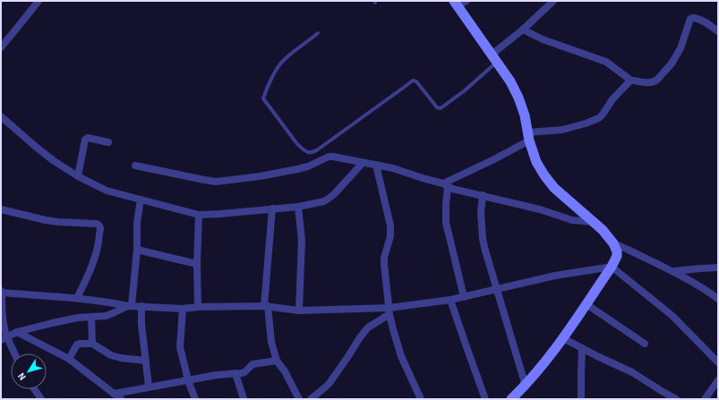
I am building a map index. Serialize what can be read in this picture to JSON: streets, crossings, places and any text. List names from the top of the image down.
{
  "north": "bottom left"
}
